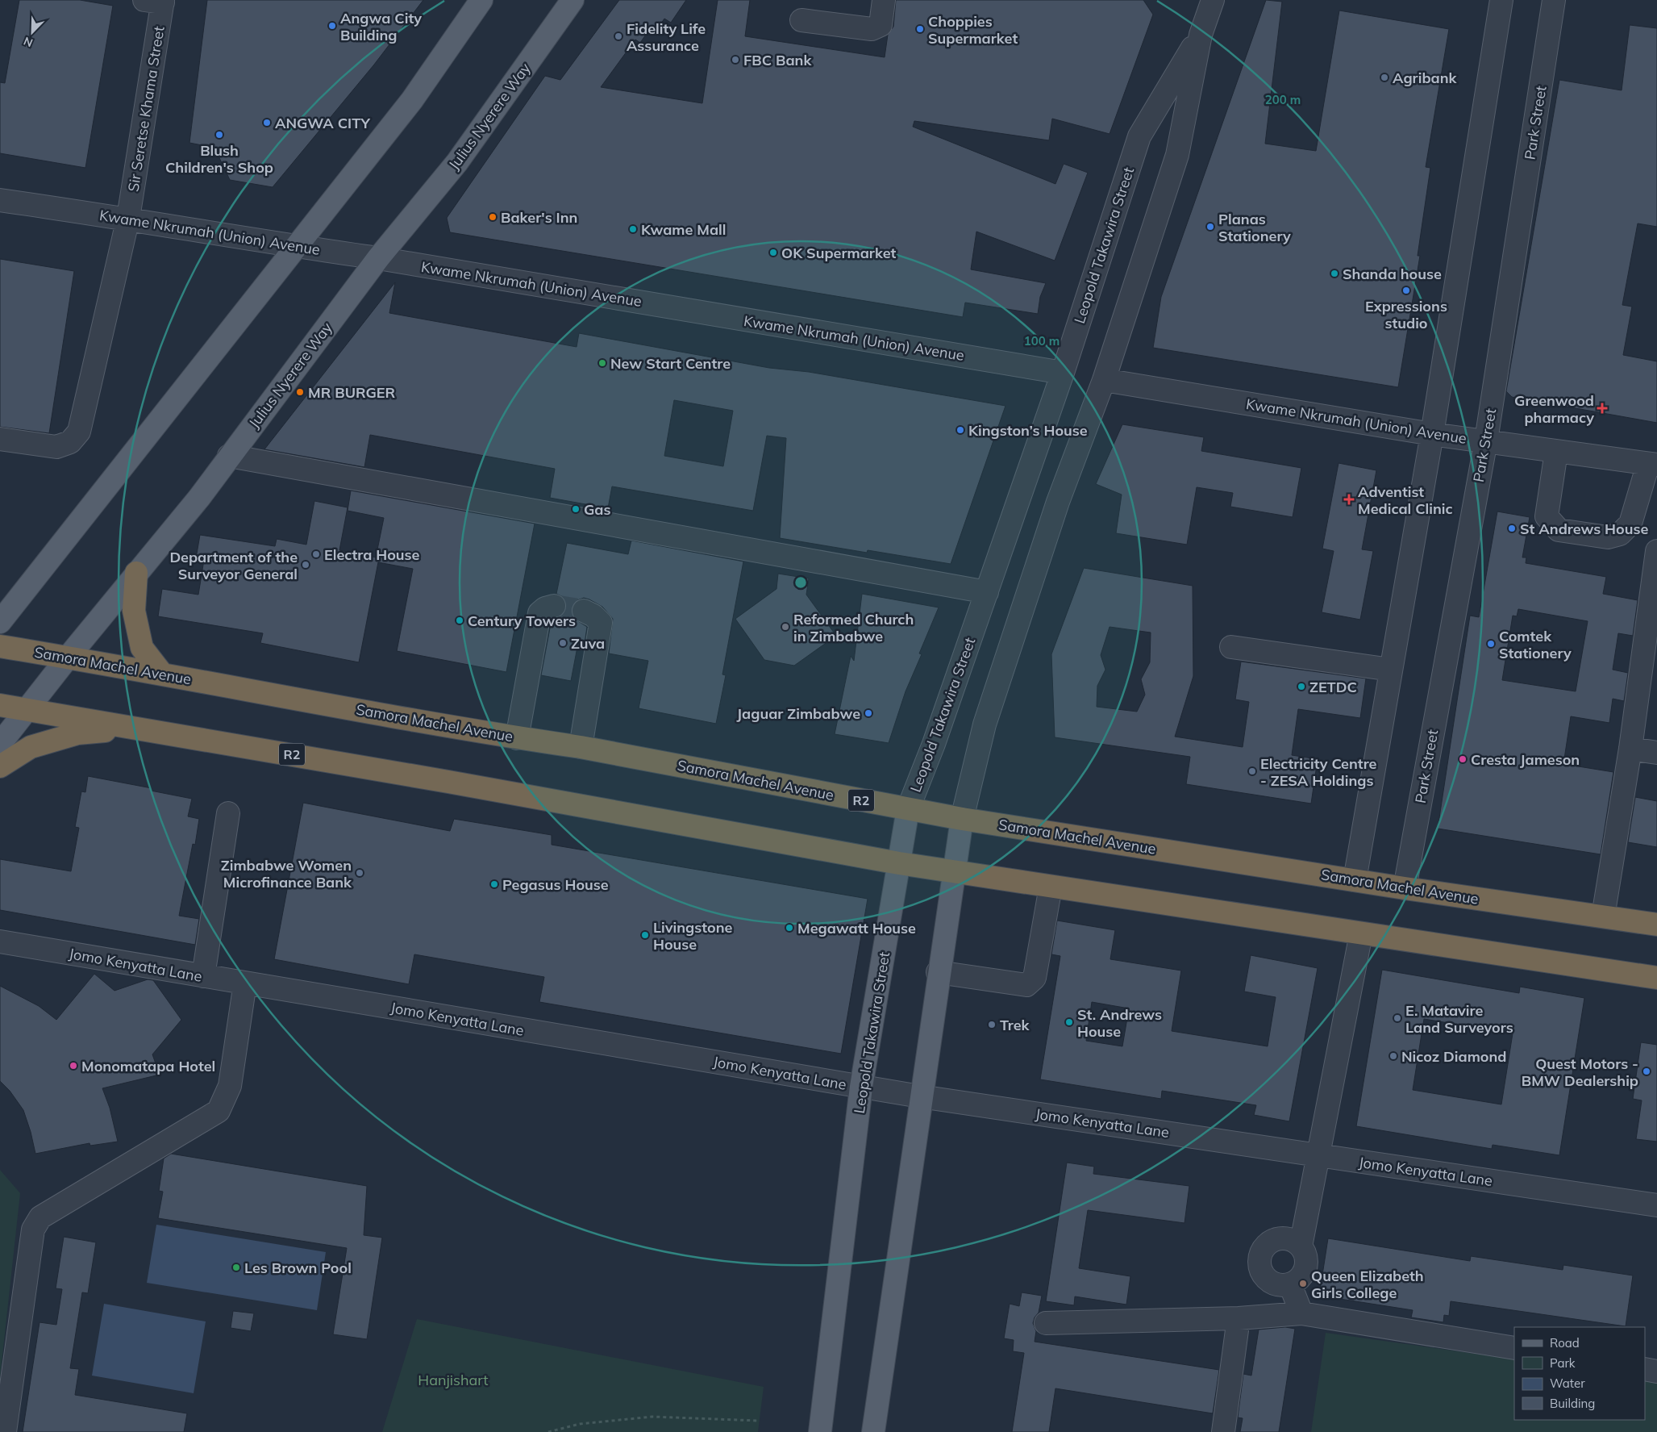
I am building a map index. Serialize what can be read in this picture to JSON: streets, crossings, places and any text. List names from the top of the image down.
{
  "streets": {
    "highway": ["Samora Machel Avenue", "R2"],
    "main road": ["Julius Nyerere Way", "Leopold Takawira Street"],
    "street": [
      "Sir Seretse Khama Street",
      "Park Street",
      "Kwame Nkrumah (Union) Avenue",
      "Jomo Kenyatta Lane"
    ]
  },
  "crossings": [
    ["Sir Seretse Khama Street", "Kwame Nkrumah (Union) Avenue"],
    ["Julius Nyerere Way", "Kwame Nkrumah (Union) Avenue"],
    ["Julius Nyerere Way", "Samora Machel Avenue"],
    ["Julius Nyerere Way", "R2"],
    ["Park Street", "Kwame Nkrumah (Union) Avenue"],
    ["Park Street", "Samora Machel Avenue"],
    ["Kwame Nkrumah (Union) Avenue", "Leopold Takawira Street"],
    ["Leopold Takawira Street", "Samora Machel Avenue"],
    ["Leopold Takawira Street", "R2"],
    ["Leopold Takawira Street", "Jomo Kenyatta Lane"]
  ],
  "parks": ["Hanjishart"],
  "places": {
    "other": [
      "Angwa City Building",
      "Choppies Supermarket",
      "Fidelity Life Assurance",
      "FBC Bank",
      "Agribank",
      "ANGWA CITY",
      "Blush Children's Shop",
      "Baker's Inn",
      "Planas Stationery",
      "Kwame Mall",
      "OK Supermarket",
      "Shanda house",
      "Expressions studio",
      "New Start Centre",
      "MR BURGER",
      "Kingston’s House",
      "Gas",
      "St Andrews House",
      "Electra House",
      "Department of the Surveyor General",
      "Century Towers",
      "Reformed Church in Zimbabwe",
      "Zuva",
      "Comtek Stationery",
      "ZETDC",
      "Jaguar Zimbabwe",
      "Cresta Jameson",
      "Electricity Centre - ZESA Holdings",
      "Zimbabwe Women Microfinance Bank",
      "Pegasus House",
      "Megawatt House",
      "Livingstone House",
      "E. Matavire Land Surveyors",
      "St. Andrews House",
      "Trek",
      "Nicoz Diamond",
      "Monomatapa Hotel",
      "Quest Motors - BMW Dealership",
      "Les Brown Pool",
      "Queen Elizabeth Girls College"
    ],
    "health": ["Greenwood pharmacy", "Adventist Medical Clinic"]
  },
  "legend": [
    "Road",
    "Park",
    "Water",
    "Building"
  ],
  "north": "bottom left",
  "rings": ["200 m", "100 m"]
}
